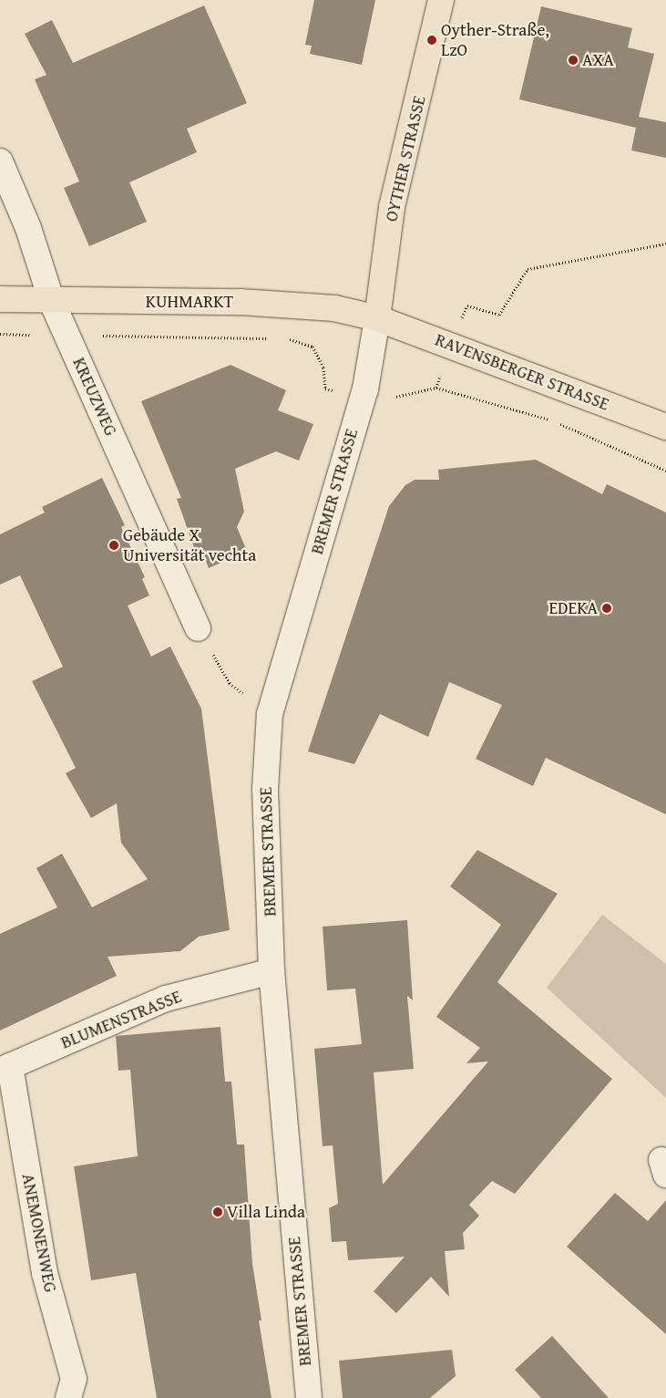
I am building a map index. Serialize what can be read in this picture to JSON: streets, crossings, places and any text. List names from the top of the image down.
{
  "streets": {
    "main road": ["OYTHER STRASSE", "KUHMARKT", "RAVENSBERGER STRASSE"],
    "street": [
      "KREUZWEG",
      "BREMER STRASSE",
      "BLUMENSTRASSE",
      "ANEMONENWEG"
    ]
  },
  "crossings": [
    ["OYTHER STRASSE", "KUHMARKT"],
    ["OYTHER STRASSE", "RAVENSBERGER STRASSE"],
    ["OYTHER STRASSE", "BREMER STRASSE"],
    ["KUHMARKT", "RAVENSBERGER STRASSE"],
    ["KUHMARKT", "KREUZWEG"],
    ["KUHMARKT", "BREMER STRASSE"],
    ["RAVENSBERGER STRASSE", "BREMER STRASSE"],
    ["BREMER STRASSE", "BLUMENSTRASSE"],
    ["BLUMENSTRASSE", "ANEMONENWEG"]
  ],
  "places": [
    "Oyther-Straße, LzO",
    "AXA",
    "Gebäude X Universität vechta",
    "EDEKA",
    "Villa Linda"
  ]
}
